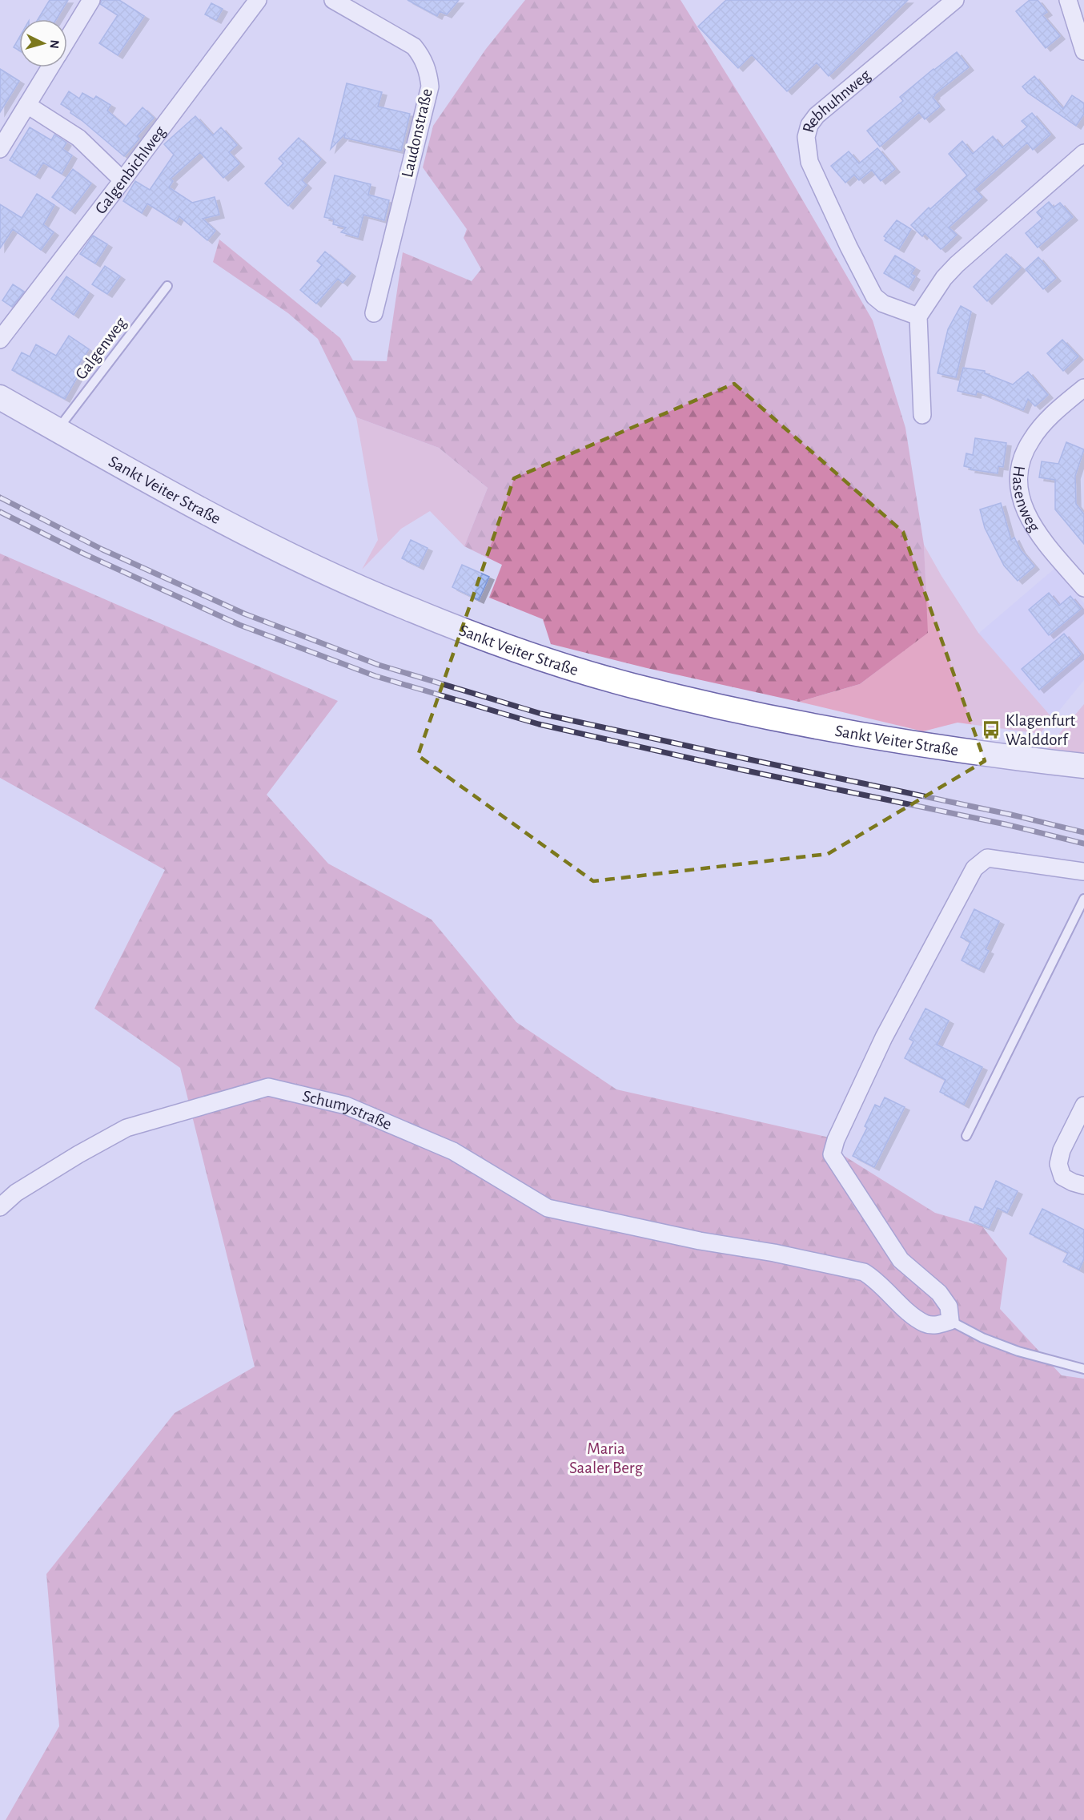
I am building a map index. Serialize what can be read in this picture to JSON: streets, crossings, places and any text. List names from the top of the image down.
{
  "streets": {
    "main road": ["Sankt Veiter Straße"],
    "street": [
      "Rebhuhnweg",
      "Laudonstraße",
      "Galgenbichlweg",
      "Hasenweg",
      "Schumystraße"
    ],
    "lane": ["Galgenweg"]
  },
  "crossings": [
    ["Galgenweg", "Sankt Veiter Straße"]
  ],
  "parks": ["Maria Saaler Berg"],
  "places": {
    "bus stop": ["Klagenfurt Walddorf"]
  },
  "north": "right"
}
